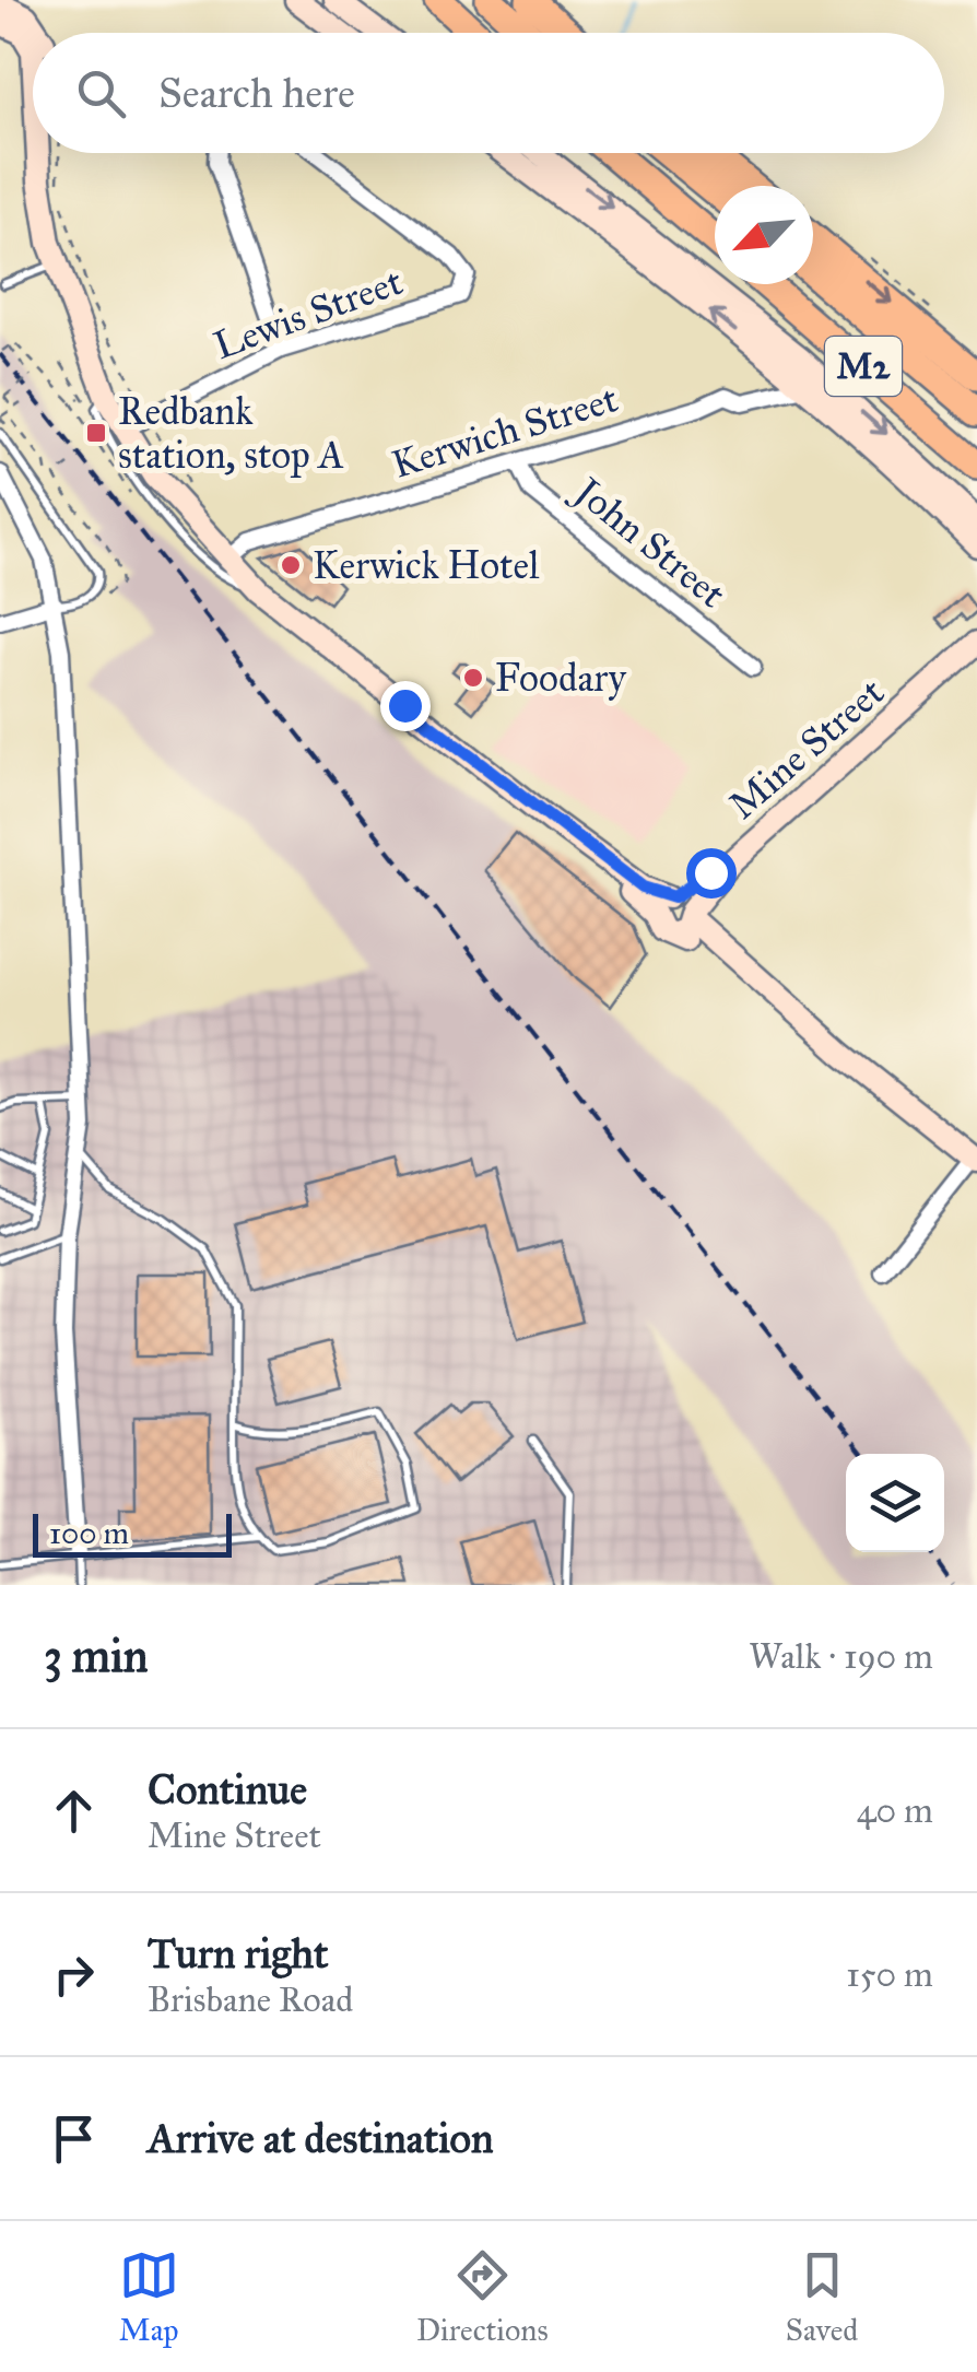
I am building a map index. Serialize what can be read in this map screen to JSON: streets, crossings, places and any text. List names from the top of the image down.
{
  "streets": {
    "highway": ["M2"],
    "main road": ["Mine Street"],
    "street": ["Lewis Street", "Kerwich Street", "John Street"]
  },
  "crossings": [
    ["Kerwich Street", "John Street"]
  ],
  "places": {
    "transit": ["Redbank station, stop A"],
    "other": ["Kerwick Hotel", "Foodary"]
  },
  "scale_bar": "100 m",
  "north": "bottom left",
  "page": {
    "search": "Search here",
    "scale": "100 m",
    "heading": ["3 min", "Walk · 190 m"],
    "list": [
      ["Continue", "Mine Street", "40 m"],
      ["Turn right", "Brisbane Road", "150 m"],
      "Arrive at destination"
    ],
    "nav": ["Map", "Directions", "Saved"]
  }
}
